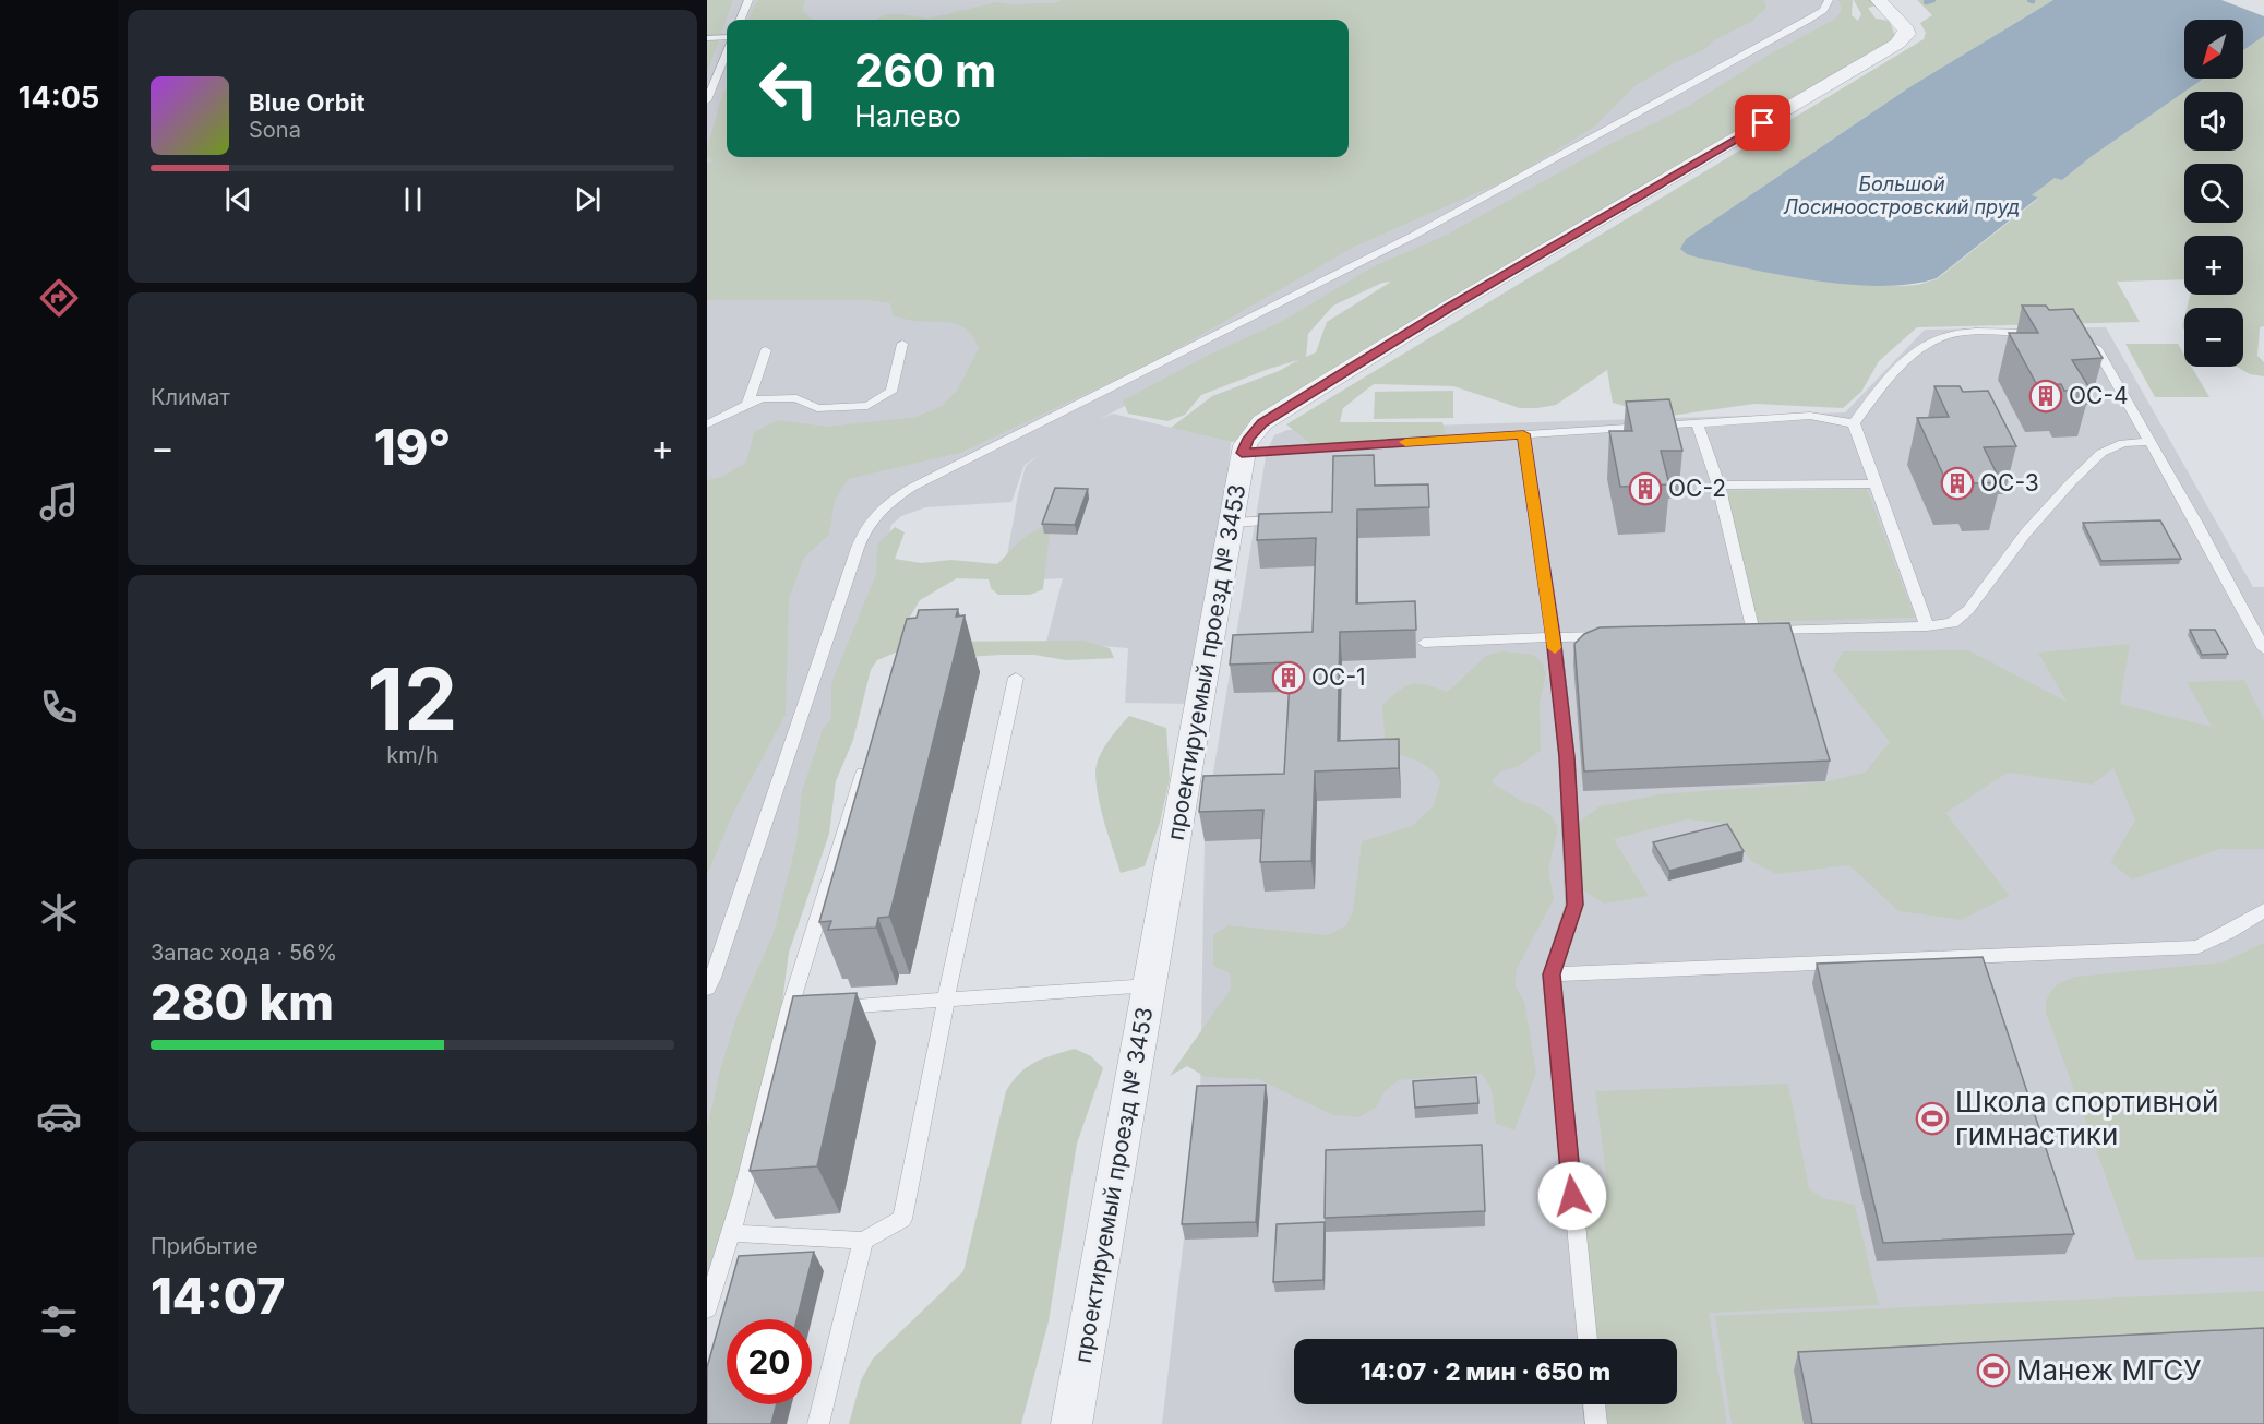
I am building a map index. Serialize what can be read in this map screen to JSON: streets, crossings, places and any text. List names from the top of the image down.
{
  "streets": {
    "street": ["проектируемый проезд № 3453"]
  },
  "water": ["Большой Лосиноостровский пруд"],
  "places": {
    "building": [
      "ОС-4",
      "ОС-3",
      "ОС-2",
      "ОС-1"
    ],
    "sports": ["Школа спортивной гимнастики", "Манеж МГСУ"]
  },
  "north": "bottom left",
  "page": {
    "tabs": "14:05",
    "map_buttons": ["+", "−"],
    "turn": ["260 m", "Налево"],
    "song": ["Blue Orbit", "Sona"],
    "tile": [
      "Климат",
      ["12", "km/h"],
      ["Запас хода · 56%", "280 km"],
      ["Прибытие", "14:07"]
    ],
    "heat": ["−", "19°", "+"],
    "limit": "20",
    "trip": "14:07 · 2 мин · 650 m"
  }
}
